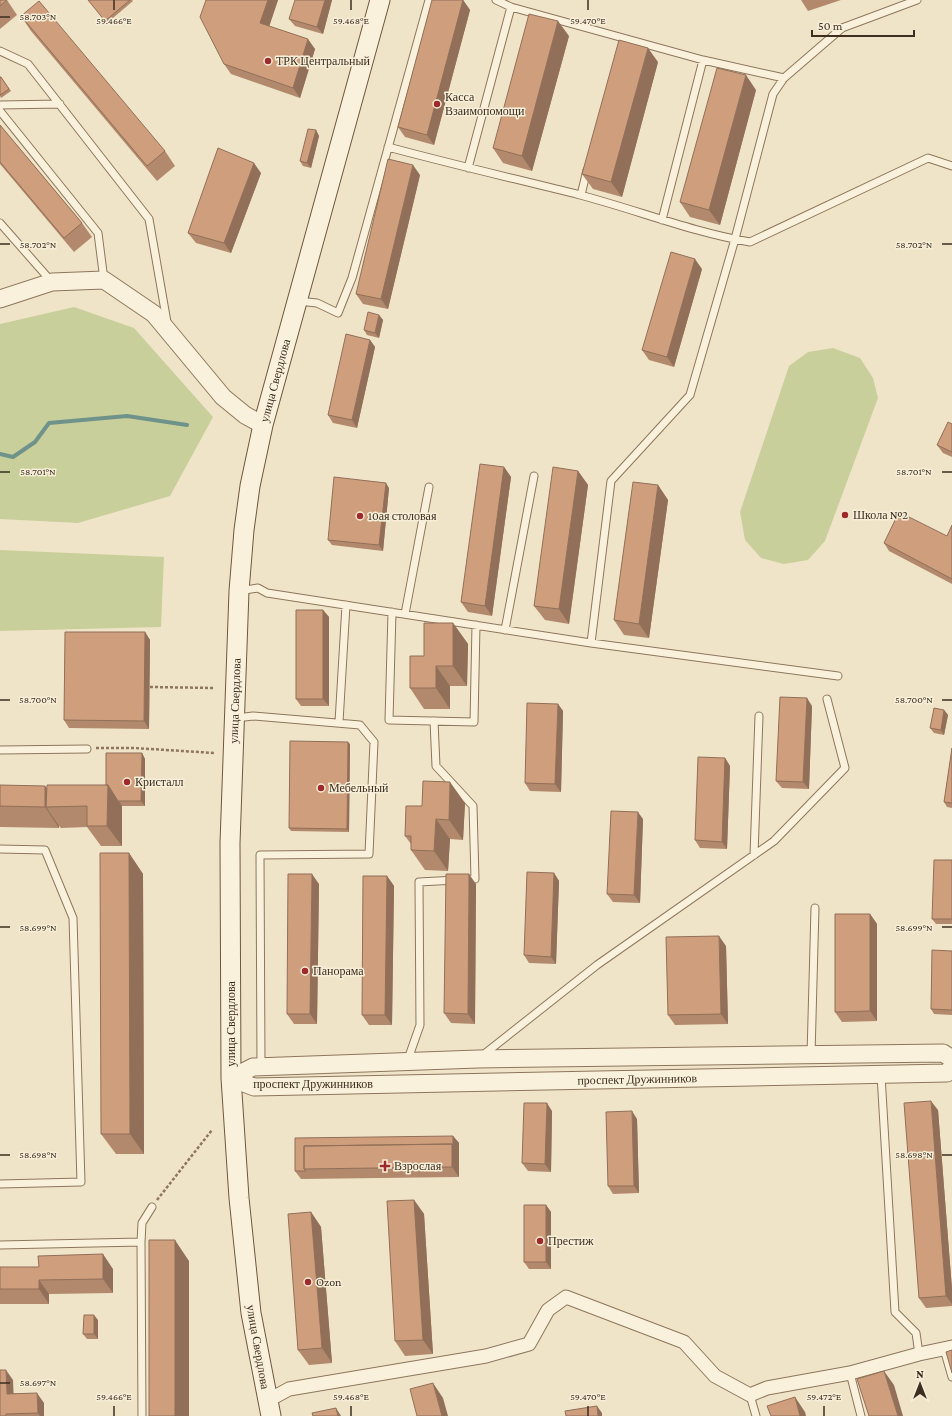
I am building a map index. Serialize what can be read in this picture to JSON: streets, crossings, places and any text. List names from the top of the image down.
{
  "streets": {
    "main road": ["улица Свердлова"],
    "street": ["проспект Дружинников"]
  },
  "crossings": [
    ["улица Свердлова", "проспект Дружинников"]
  ],
  "places": {
    "other": [
      "ТРК Центральный",
      "Касса Взаимопомощи",
      "Школа №2",
      "10ая столовая",
      "Кристалл",
      "Мебельный",
      "Панорама",
      "Престиж",
      "Ozon"
    ],
    "health": ["Взрослая"]
  },
  "scale_bar": "50 m",
  "north": "top",
  "coordinates": [
    "58.703°N",
    "59.466°E",
    "59.468°E",
    "59.470°E",
    "58.702°N",
    "58.701°N",
    "58.700°N",
    "58.699°N",
    "58.698°N",
    "58.697°N",
    "59.472°E"
  ]
}
